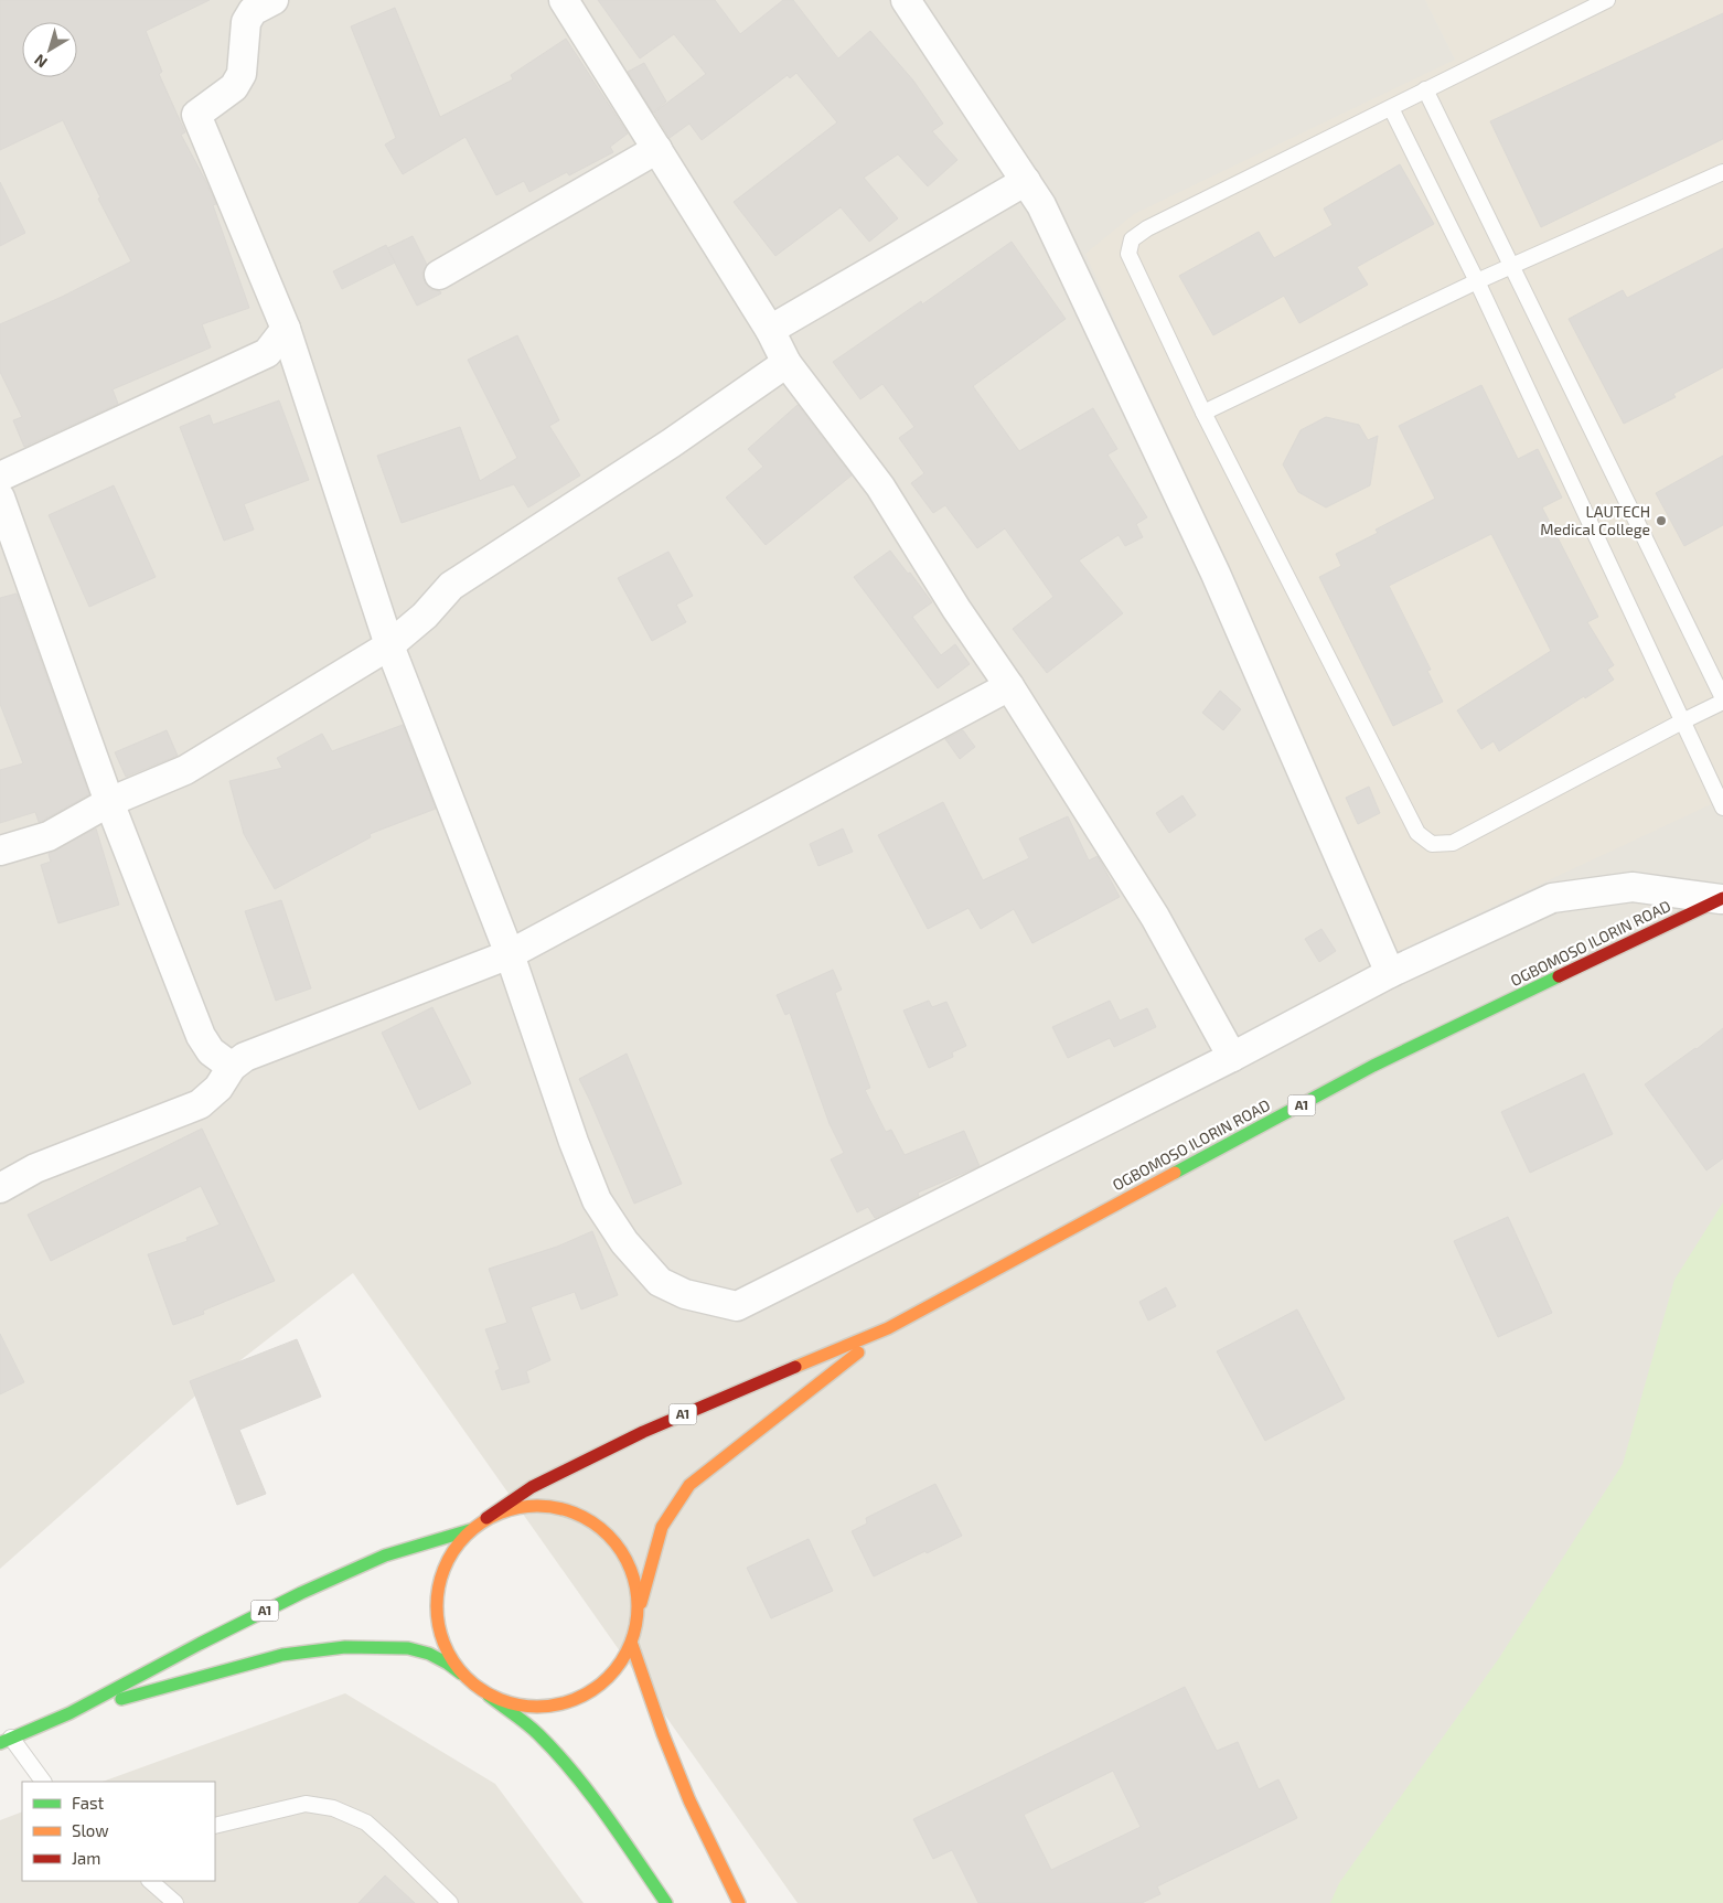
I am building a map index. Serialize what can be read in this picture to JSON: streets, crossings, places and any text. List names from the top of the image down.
{
  "streets": {
    "main road": ["OGBOMOSO ILORIN ROAD", "A1"]
  },
  "crossings": [
    ["OGBOMOSO ILORIN ROAD", "A1"]
  ],
  "places": ["LAUTECH Medical College"],
  "legend": ["Fast", "Slow", "Jam"],
  "north": "bottom left"
}
